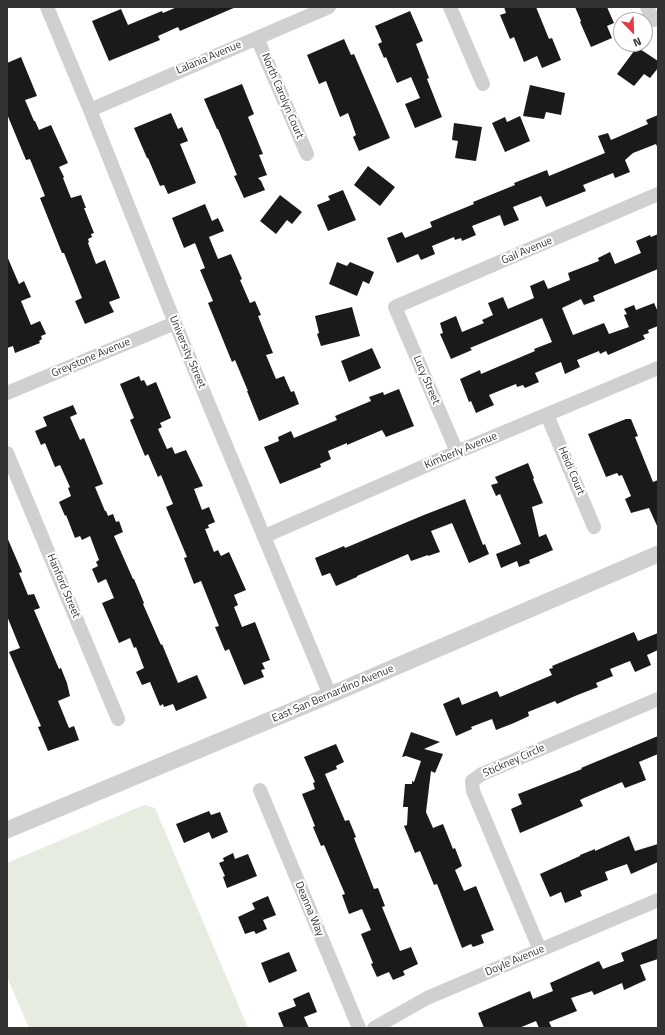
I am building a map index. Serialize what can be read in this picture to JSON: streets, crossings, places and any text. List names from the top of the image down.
{
  "streets": {
    "street": [
      "Lalania Avenue",
      "North Carolyn Court",
      "Gail Avenue",
      "University Street",
      "Greystone Avenue",
      "Lucy Street",
      "Kimberly Avenue",
      "Heidi Court",
      "Hanford Street",
      "East San Bernardino Avenue",
      "Stickney Circle",
      "Deanna Way",
      "Doyle Avenue"
    ]
  },
  "crossings": [
    ["Lalania Avenue", "North Carolyn Court"],
    ["Lalania Avenue", "University Street"],
    ["Gail Avenue", "Lucy Street"],
    ["University Street", "Greystone Avenue"],
    ["University Street", "Kimberly Avenue"],
    ["University Street", "East San Bernardino Avenue"],
    ["Lucy Street", "Kimberly Avenue"],
    ["Kimberly Avenue", "Heidi Court"],
    ["Stickney Circle", "Doyle Avenue"]
  ],
  "north": "bottom right"
}
